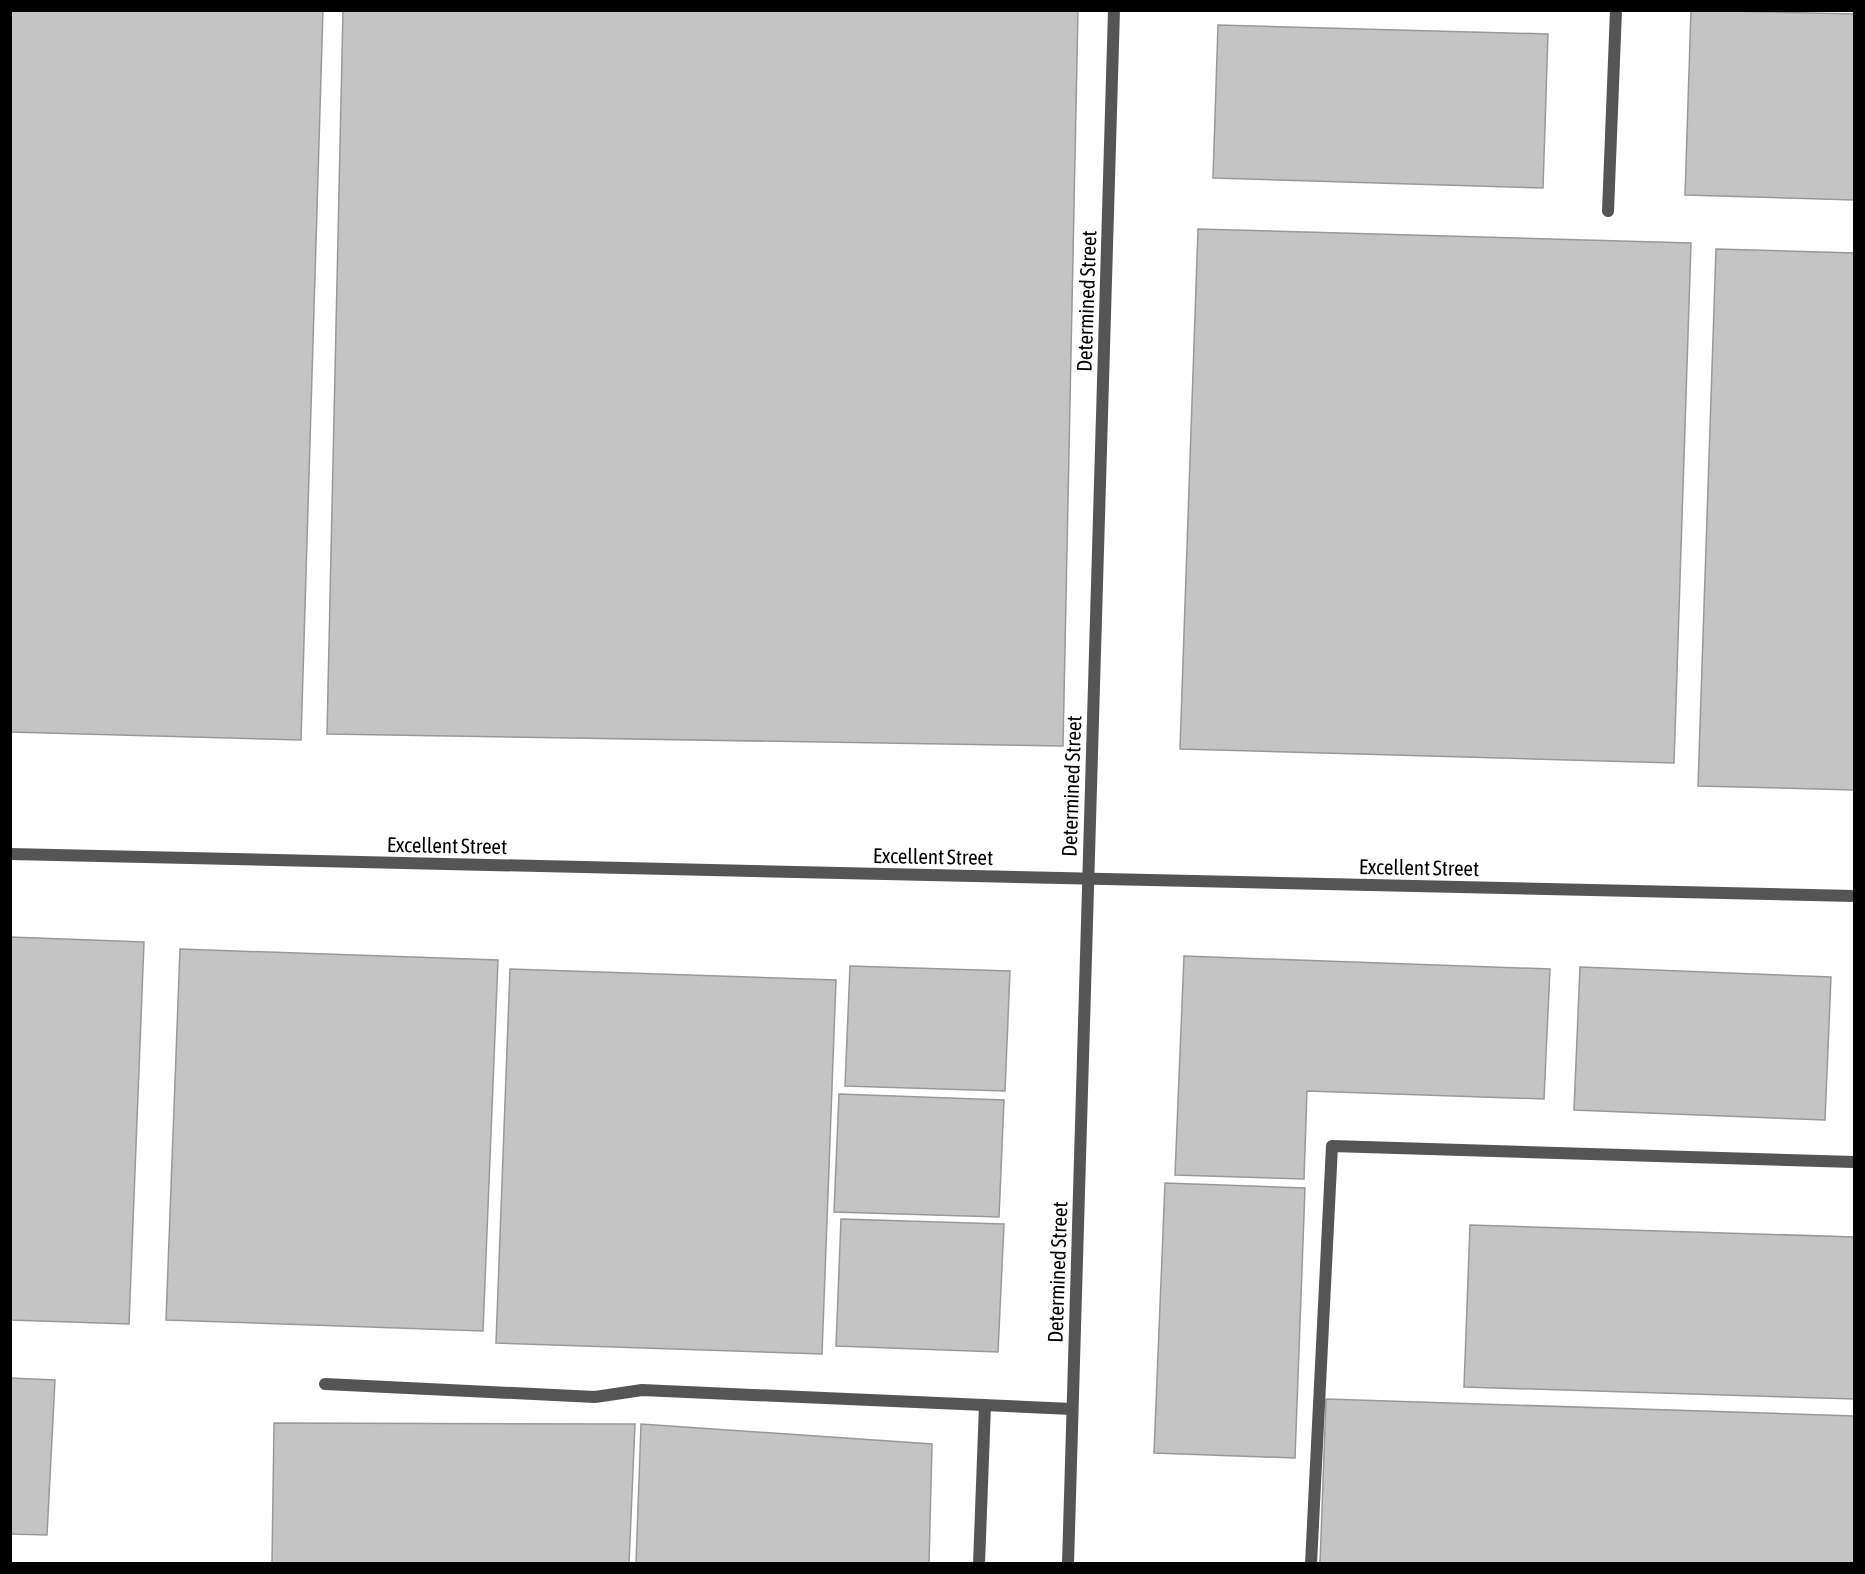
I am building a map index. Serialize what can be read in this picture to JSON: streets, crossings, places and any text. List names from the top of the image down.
{
  "streets": {
    "street": ["Determined Street", "Excellent Street"]
  },
  "crossings": [
    ["Determined Street", "Excellent Street"]
  ]
}
